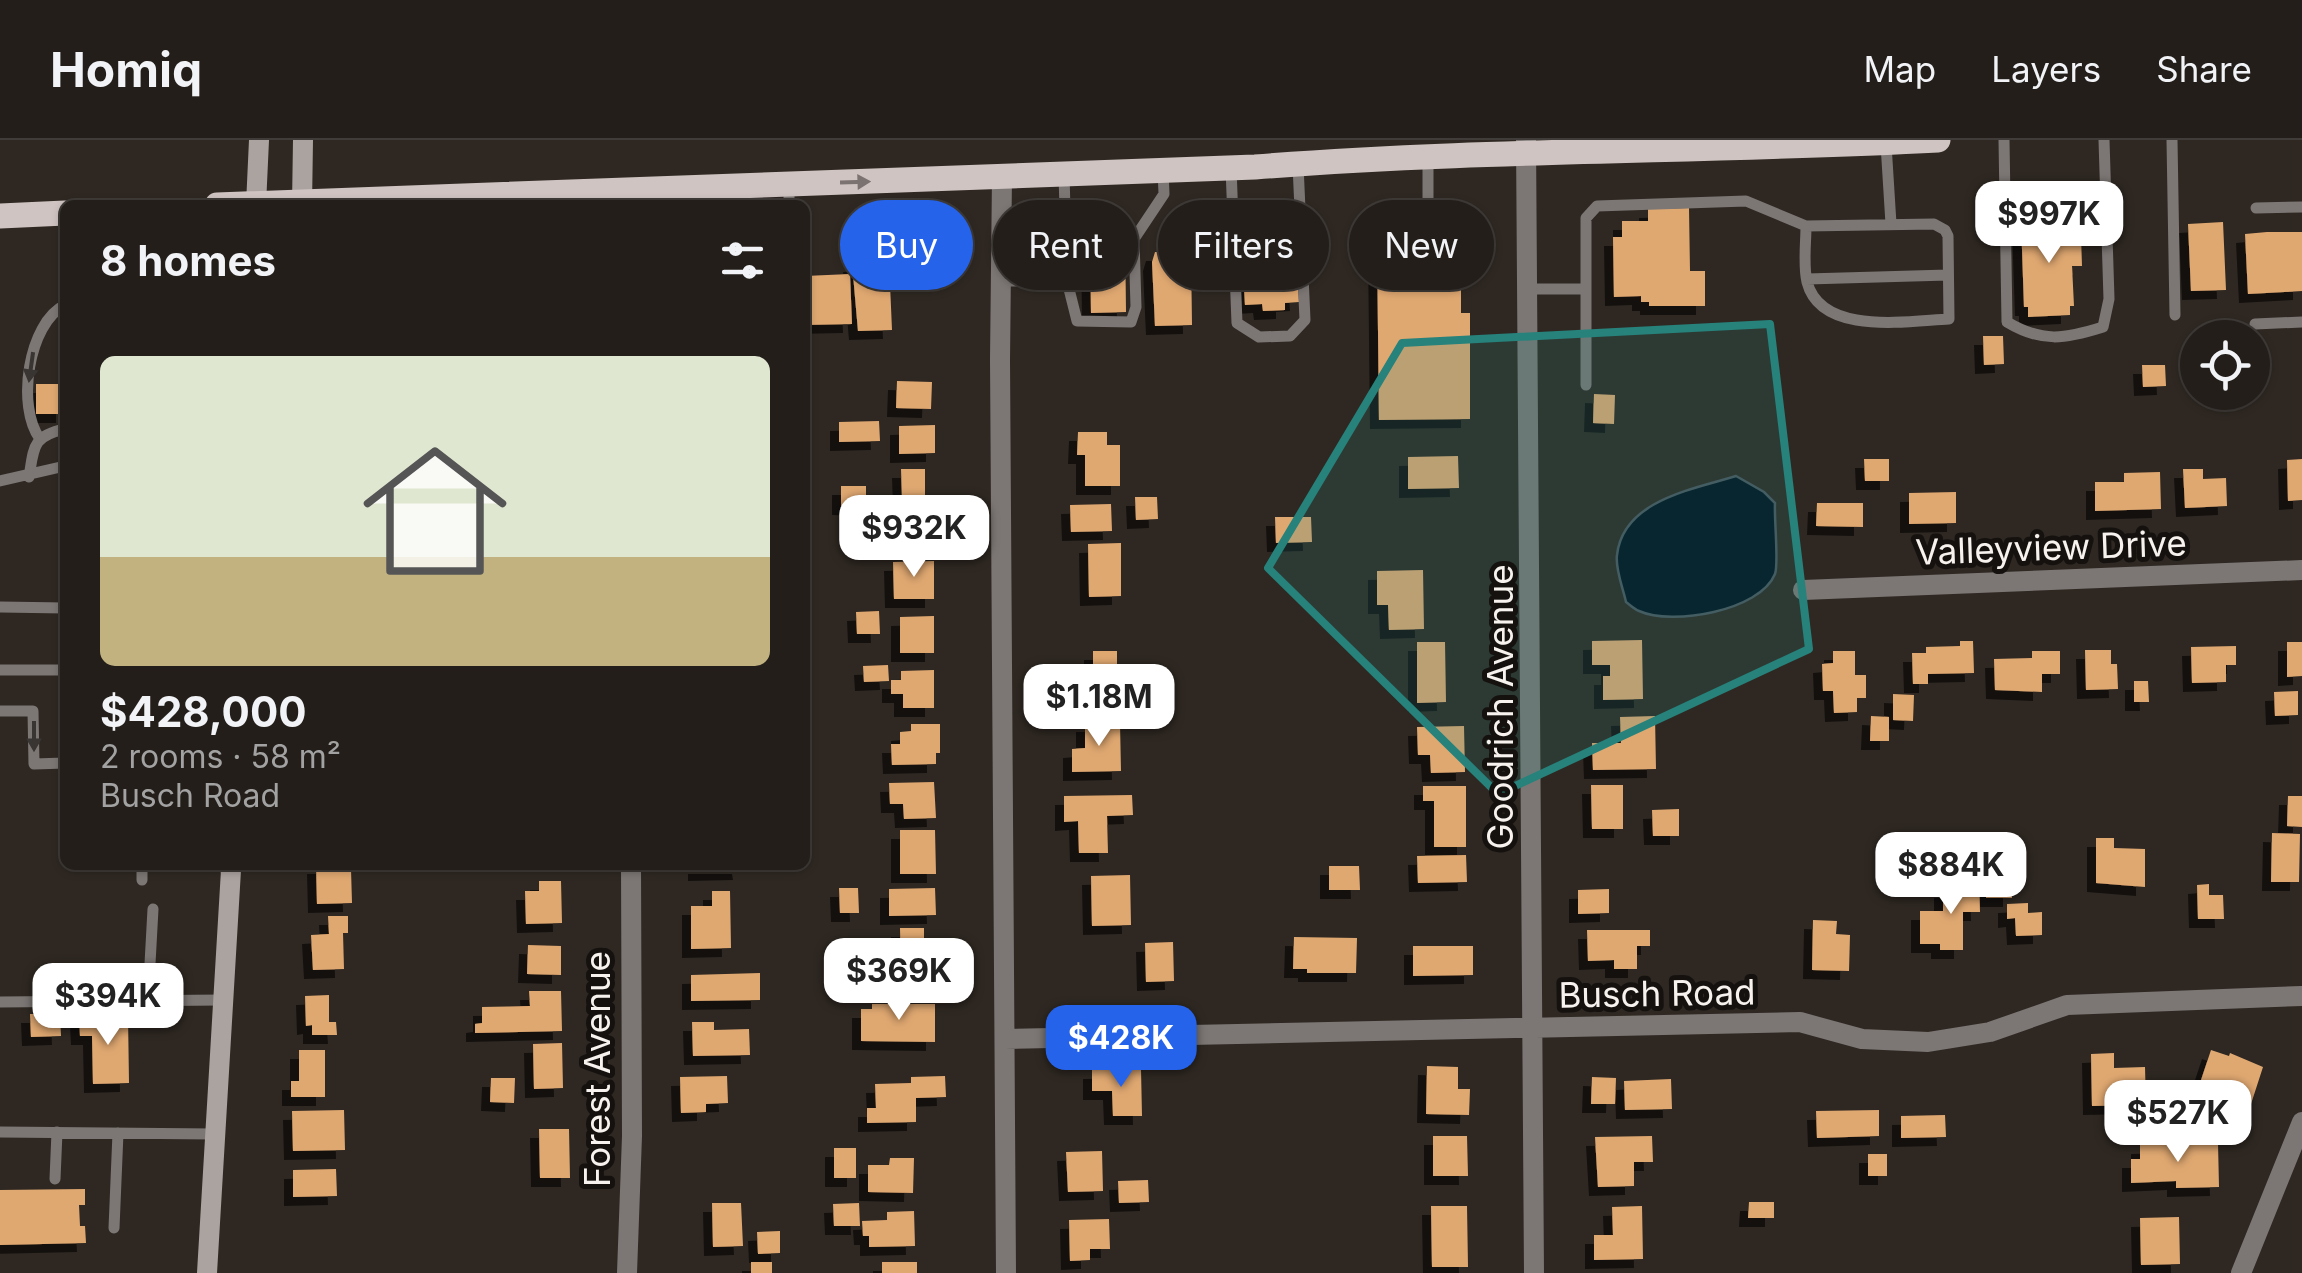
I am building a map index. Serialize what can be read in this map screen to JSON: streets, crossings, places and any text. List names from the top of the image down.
{
  "streets": {
    "street": [
      "Valleyview Drive",
      "Goodrich Avenue",
      "Busch Road",
      "Forest Avenue"
    ]
  },
  "crossings": [
    ["Goodrich Avenue", "Busch Road"]
  ],
  "page": {
    "header": "Homiq",
    "nav": ["Map", "Layers", "Share"],
    "price": [
      "$997K",
      "$932K",
      "$1.18M",
      "$884K",
      "$369K",
      "$394K",
      "$428K",
      "$527K"
    ],
    "chip": [
      "Buy",
      "Rent",
      "Filters",
      "New"
    ],
    "heading": "8 homes",
    "list": [
      {
        "name": "$428,000",
        "note": "2 rooms · 58 m² · Busch Road"
      }
    ]
  }
}
